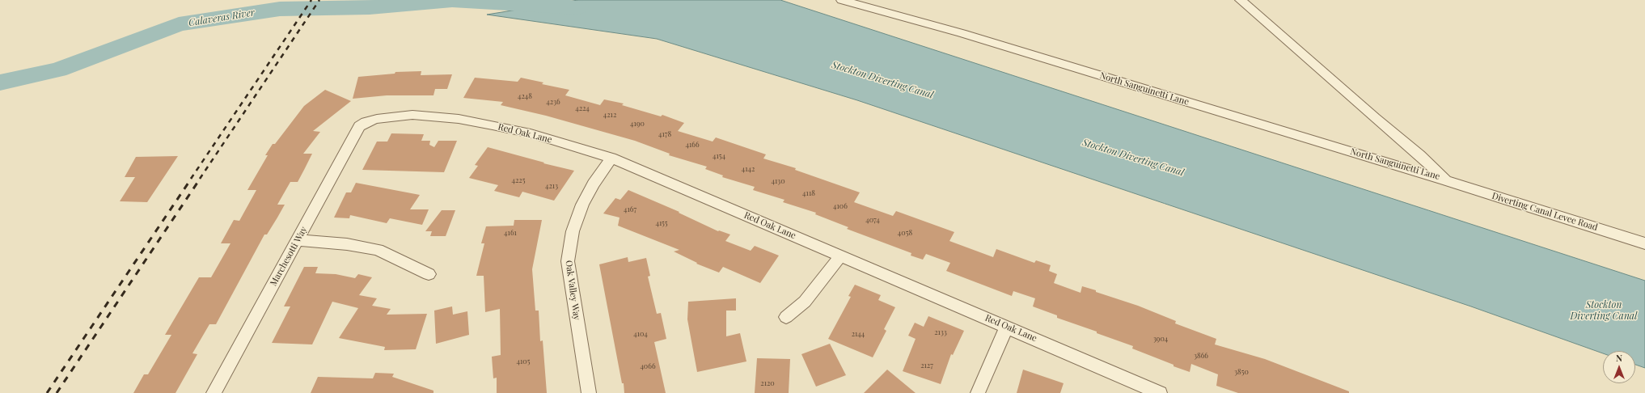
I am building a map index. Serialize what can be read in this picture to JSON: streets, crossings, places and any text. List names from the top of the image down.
{
  "streets": {
    "street": [
      "North Sanguinetti Lane",
      "Red Oak Lane",
      "Diverting Canal Levee Road",
      "Marchesotti Way",
      "Oak Valley Way"
    ]
  },
  "crossings": [
    ["North Sanguinetti Lane", "Diverting Canal Levee Road"],
    ["Red Oak Lane", "Marchesotti Way"],
    ["Red Oak Lane", "Oak Valley Way"]
  ],
  "water": ["Calaveras River", "Stockton Diverting Canal"],
  "house_numbers": [
    "4248",
    "4236",
    "4224",
    "4212",
    "4190",
    "4178",
    "4166",
    "4154",
    "4142",
    "4225",
    "4130",
    "4213",
    "4118",
    "4106",
    "4167",
    "4074",
    "4155",
    "4161",
    "4058",
    "2133",
    "4104",
    "2144",
    "3904",
    "3866",
    "4105",
    "2127",
    "4066",
    "3850",
    "2120"
  ],
  "north": "top"
}
